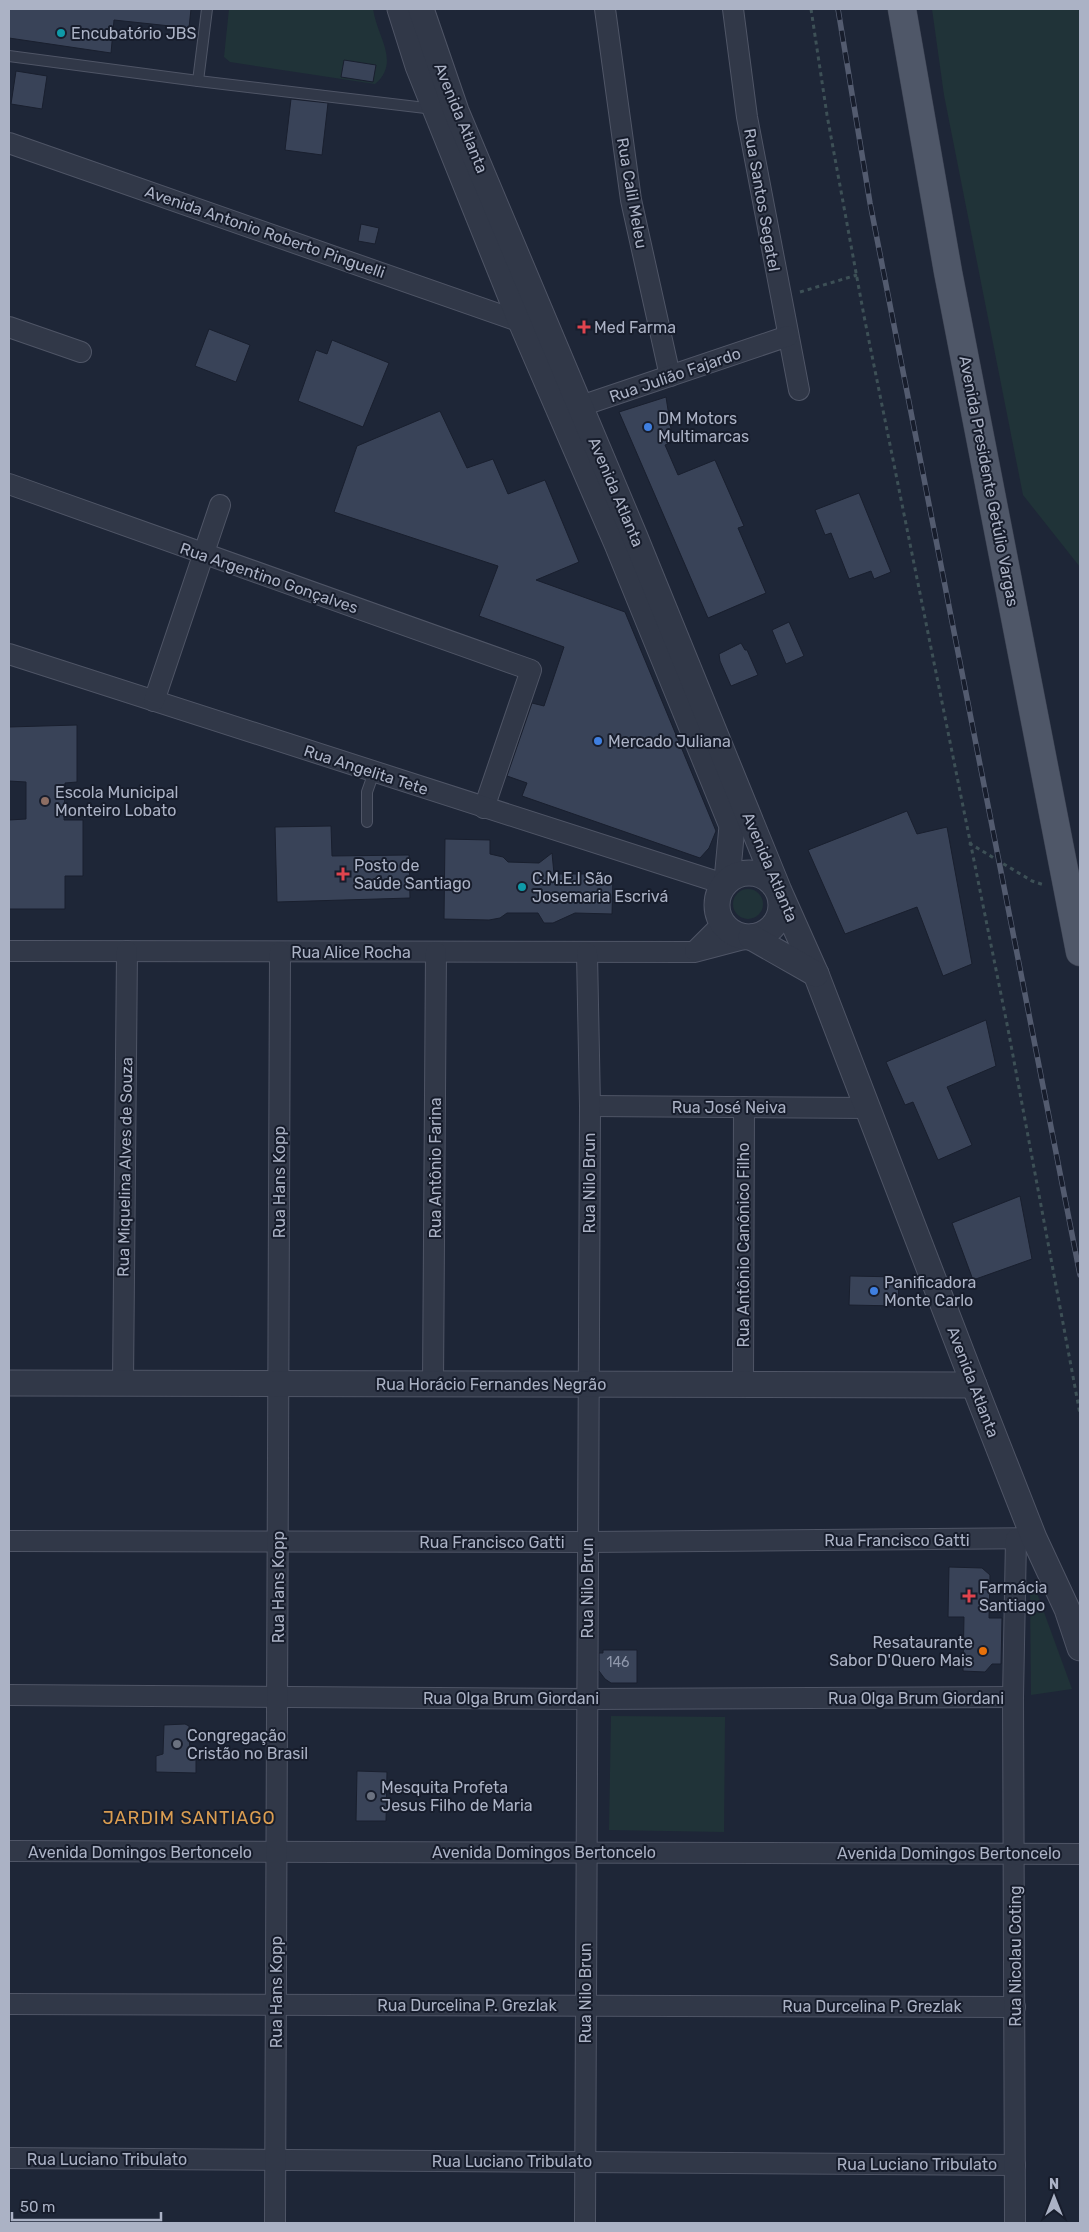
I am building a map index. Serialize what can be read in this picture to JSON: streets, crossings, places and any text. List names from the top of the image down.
{
  "streets": {
    "main road": ["Avenida Presidente Getúlio Vargas"],
    "street": [
      "Avenida Atlanta",
      "Rua Calil Meleu",
      "Rua Santos Segatel",
      "Avenida Antonio Roberto Pinguelli",
      "Rua Julião Fajardo",
      "Rua Argentino Gonçalves",
      "Rua Angelita Tete",
      "Rua Alice Rocha",
      "Rua José Neiva",
      "Rua Miquelina Alves de Souza",
      "Rua Antônio Farina",
      "Rua Hans Kopp",
      "Rua Nilo Brun",
      "Rua Antônio Canônico Filho",
      "Rua Horácio Fernandes Negrão",
      "Rua Francisco Gatti",
      "Rua Olga Brum Giordani",
      "Avenida Domingos Bertoncelo",
      "Rua Nicolau Coting",
      "Rua Durcelina P. Grezlak",
      "Rua Luciano Tribulato"
    ]
  },
  "crossings": [
    ["Avenida Atlanta", "Avenida Antonio Roberto Pinguelli"],
    ["Avenida Atlanta", "Rua Julião Fajardo"],
    ["Avenida Atlanta", "Rua Angelita Tete"],
    ["Avenida Atlanta", "Rua Alice Rocha"],
    ["Avenida Atlanta", "Rua José Neiva"],
    ["Avenida Atlanta", "Rua Horácio Fernandes Negrão"],
    ["Avenida Atlanta", "Rua Francisco Gatti"],
    ["Avenida Atlanta", "Rua Nicolau Coting"],
    ["Rua Calil Meleu", "Rua Julião Fajardo"],
    ["Rua Santos Segatel", "Rua Julião Fajardo"],
    ["Rua Argentino Gonçalves", "Rua Angelita Tete"],
    ["Rua Angelita Tete", "Rua Alice Rocha"],
    ["Rua Alice Rocha", "Rua Miquelina Alves de Souza"],
    ["Rua Alice Rocha", "Rua Antônio Farina"],
    ["Rua Alice Rocha", "Rua Hans Kopp"],
    ["Rua Alice Rocha", "Rua Nilo Brun"],
    ["Rua José Neiva", "Rua Nilo Brun"],
    ["Rua José Neiva", "Rua Antônio Canônico Filho"],
    ["Rua Miquelina Alves de Souza", "Rua Horácio Fernandes Negrão"],
    ["Rua Antônio Farina", "Rua Horácio Fernandes Negrão"],
    ["Rua Hans Kopp", "Rua Horácio Fernandes Negrão"],
    ["Rua Hans Kopp", "Rua Francisco Gatti"],
    ["Rua Hans Kopp", "Rua Olga Brum Giordani"],
    ["Rua Hans Kopp", "Avenida Domingos Bertoncelo"],
    ["Rua Hans Kopp", "Rua Durcelina P. Grezlak"],
    ["Rua Hans Kopp", "Rua Luciano Tribulato"],
    ["Rua Nilo Brun", "Rua Horácio Fernandes Negrão"],
    ["Rua Nilo Brun", "Rua Francisco Gatti"],
    ["Rua Nilo Brun", "Rua Olga Brum Giordani"],
    ["Rua Nilo Brun", "Avenida Domingos Bertoncelo"],
    ["Rua Nilo Brun", "Rua Durcelina P. Grezlak"],
    ["Rua Nilo Brun", "Rua Luciano Tribulato"],
    ["Rua Antônio Canônico Filho", "Rua Horácio Fernandes Negrão"],
    ["Rua Francisco Gatti", "Rua Nicolau Coting"],
    ["Rua Olga Brum Giordani", "Rua Nicolau Coting"],
    ["Avenida Domingos Bertoncelo", "Rua Nicolau Coting"],
    ["Rua Nicolau Coting", "Rua Durcelina P. Grezlak"],
    ["Rua Nicolau Coting", "Rua Luciano Tribulato"]
  ],
  "districts": ["JARDIM SANTIAGO"],
  "places": {
    "other": [
      "Encubatório JBS",
      "DM Motors Multimarcas",
      "Mercado Juliana",
      "Escola Municipal Monteiro Lobato",
      "C.M.E.I São Josemaria Escrivá",
      "Panificadora Monte Carlo",
      "Resataurante Sabor D'Quero Mais",
      "Congregação Cristão no Brasil",
      "Mesquita Profeta Jesus Filho de Maria"
    ],
    "health": ["Med Farma", "Posto de Saúde Santiago", "Farmácia Santiago"]
  },
  "house_numbers": ["146"],
  "scale_bar": "50 m",
  "north": "top"
}
